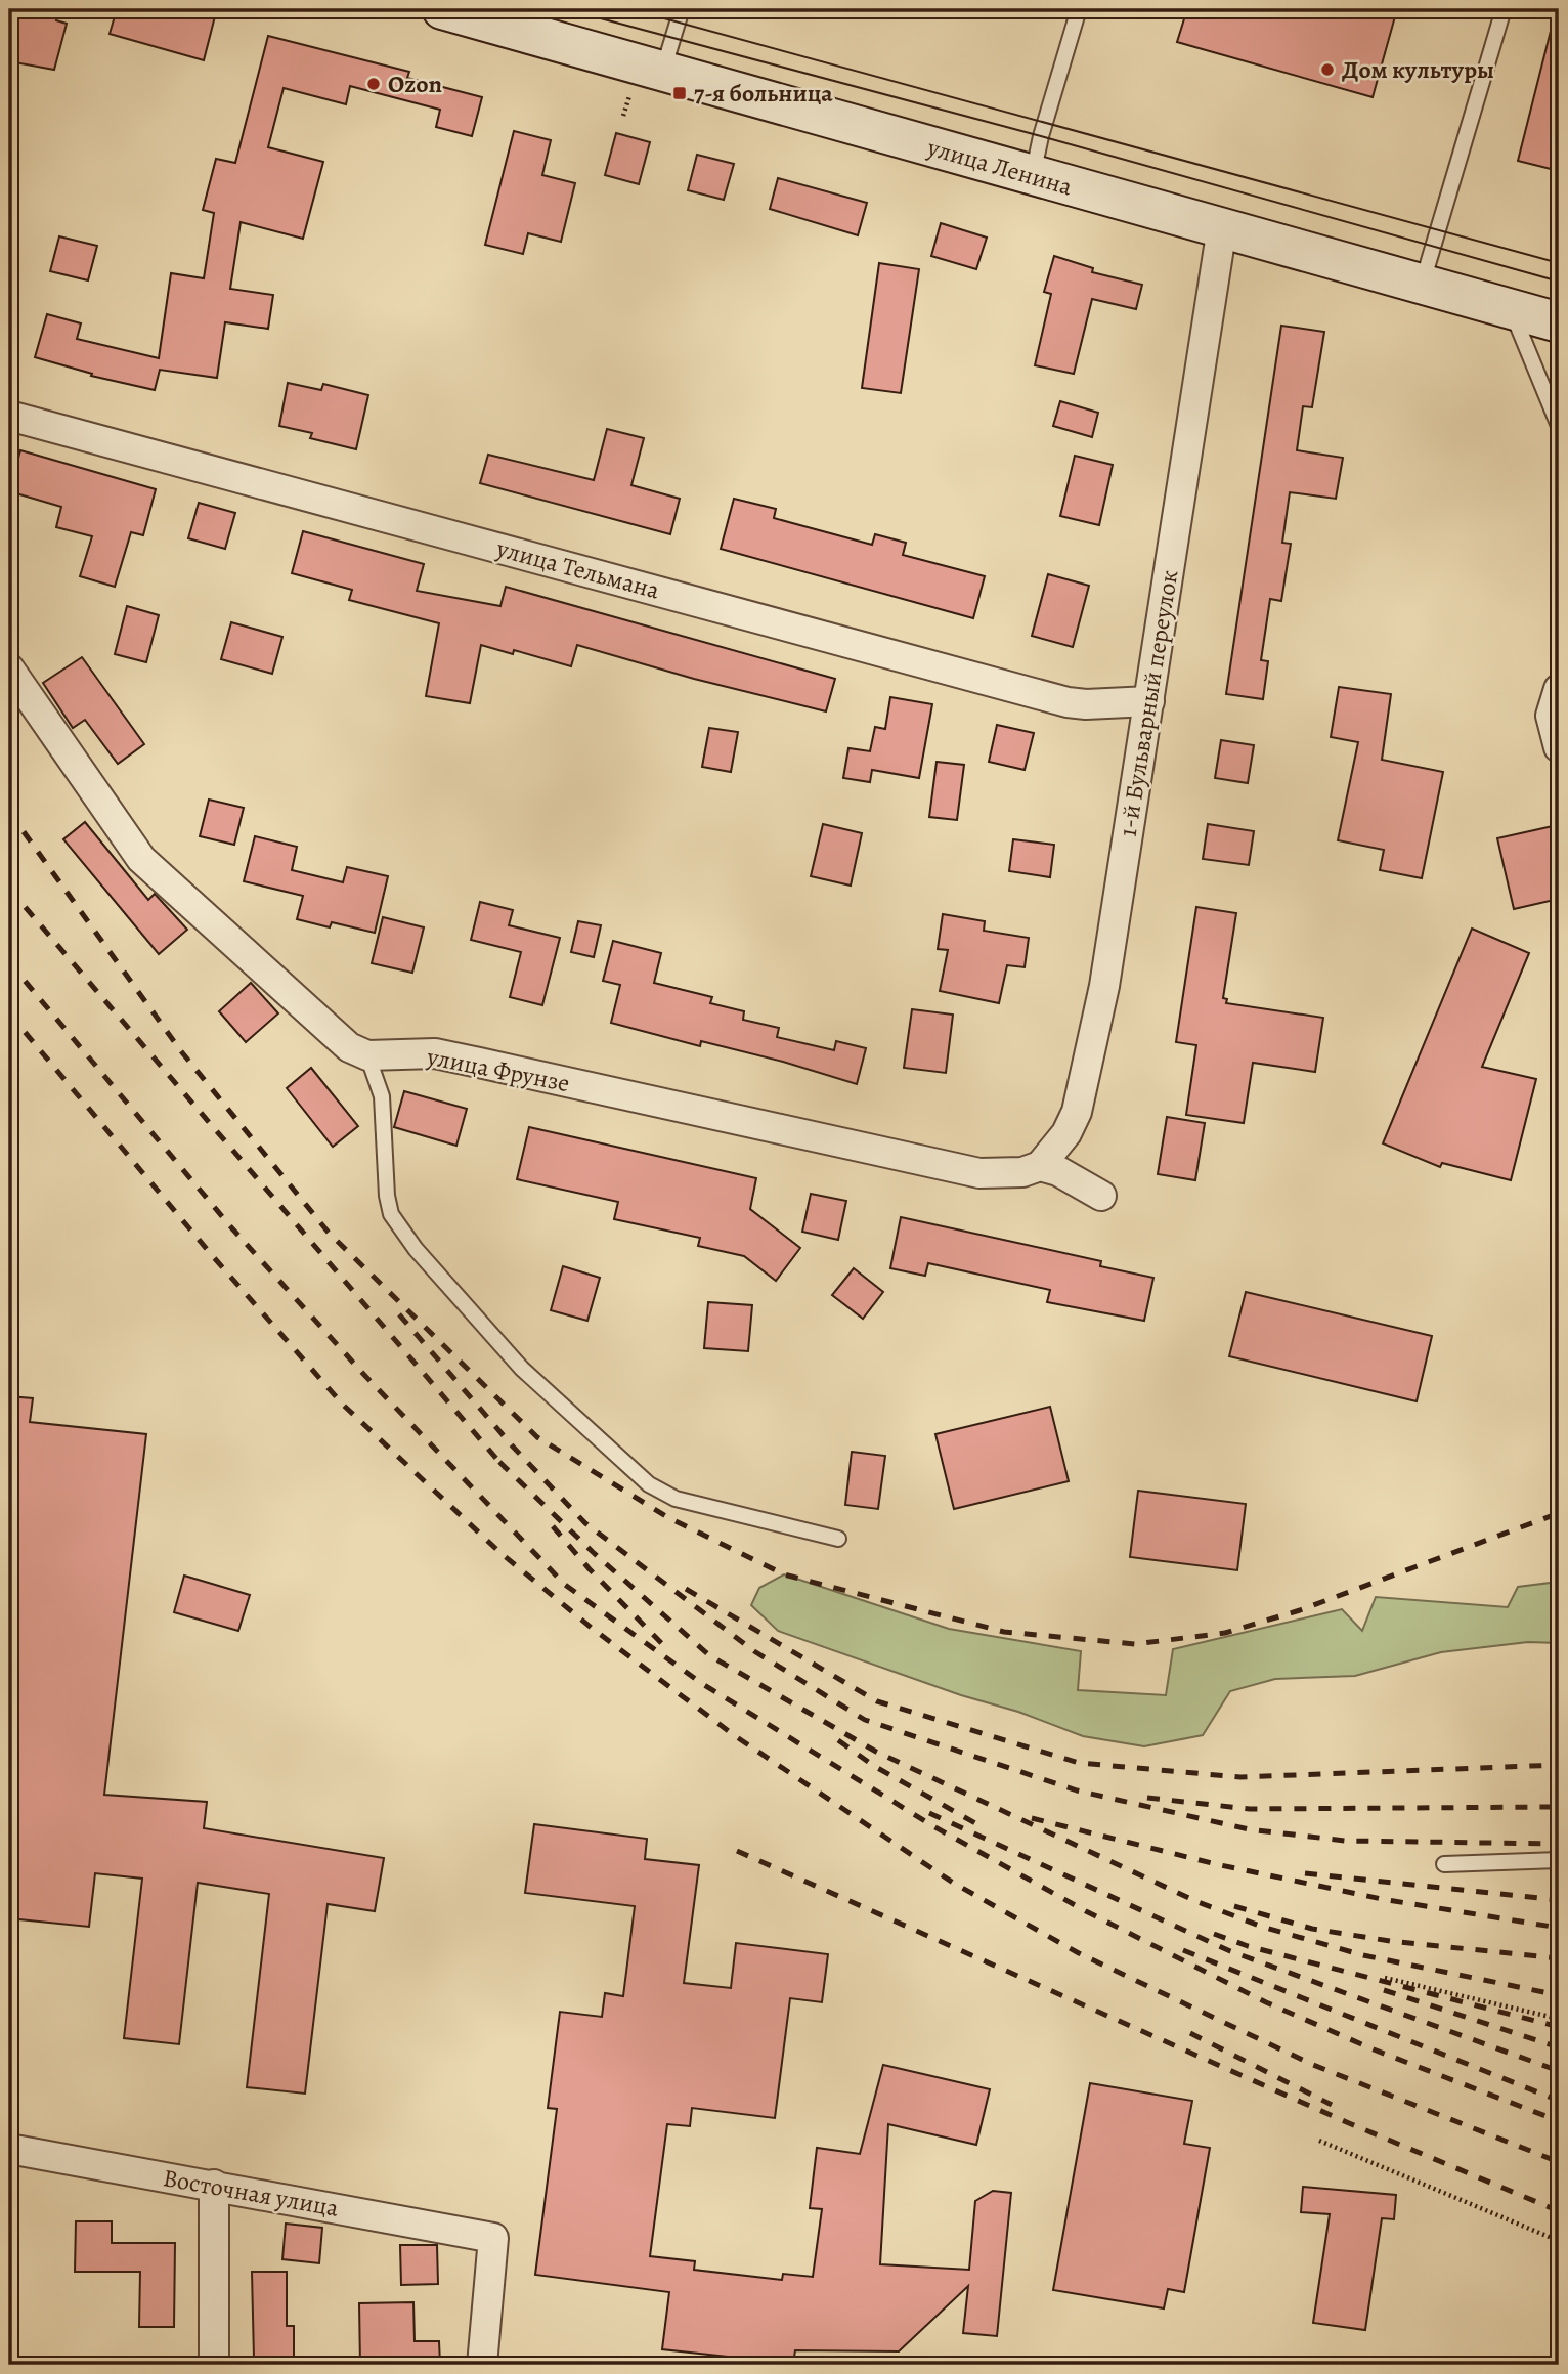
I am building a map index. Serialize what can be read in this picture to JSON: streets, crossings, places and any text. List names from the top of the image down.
{
  "streets": {
    "main road": ["улица Ленина"],
    "street": [
      "улица Тельмана",
      "1-й Бульварный переулок",
      "улица Фрунзе",
      "Восточная улица"
    ]
  },
  "crossings": [
    ["улица Ленина", "1-й Бульварный переулок"],
    ["улица Тельмана", "1-й Бульварный переулок"],
    ["1-й Бульварный переулок", "улица Фрунзе"]
  ],
  "places": {
    "other": ["Дом культуры", "Ozon"],
    "transit": ["7-я больница"]
  }
}
